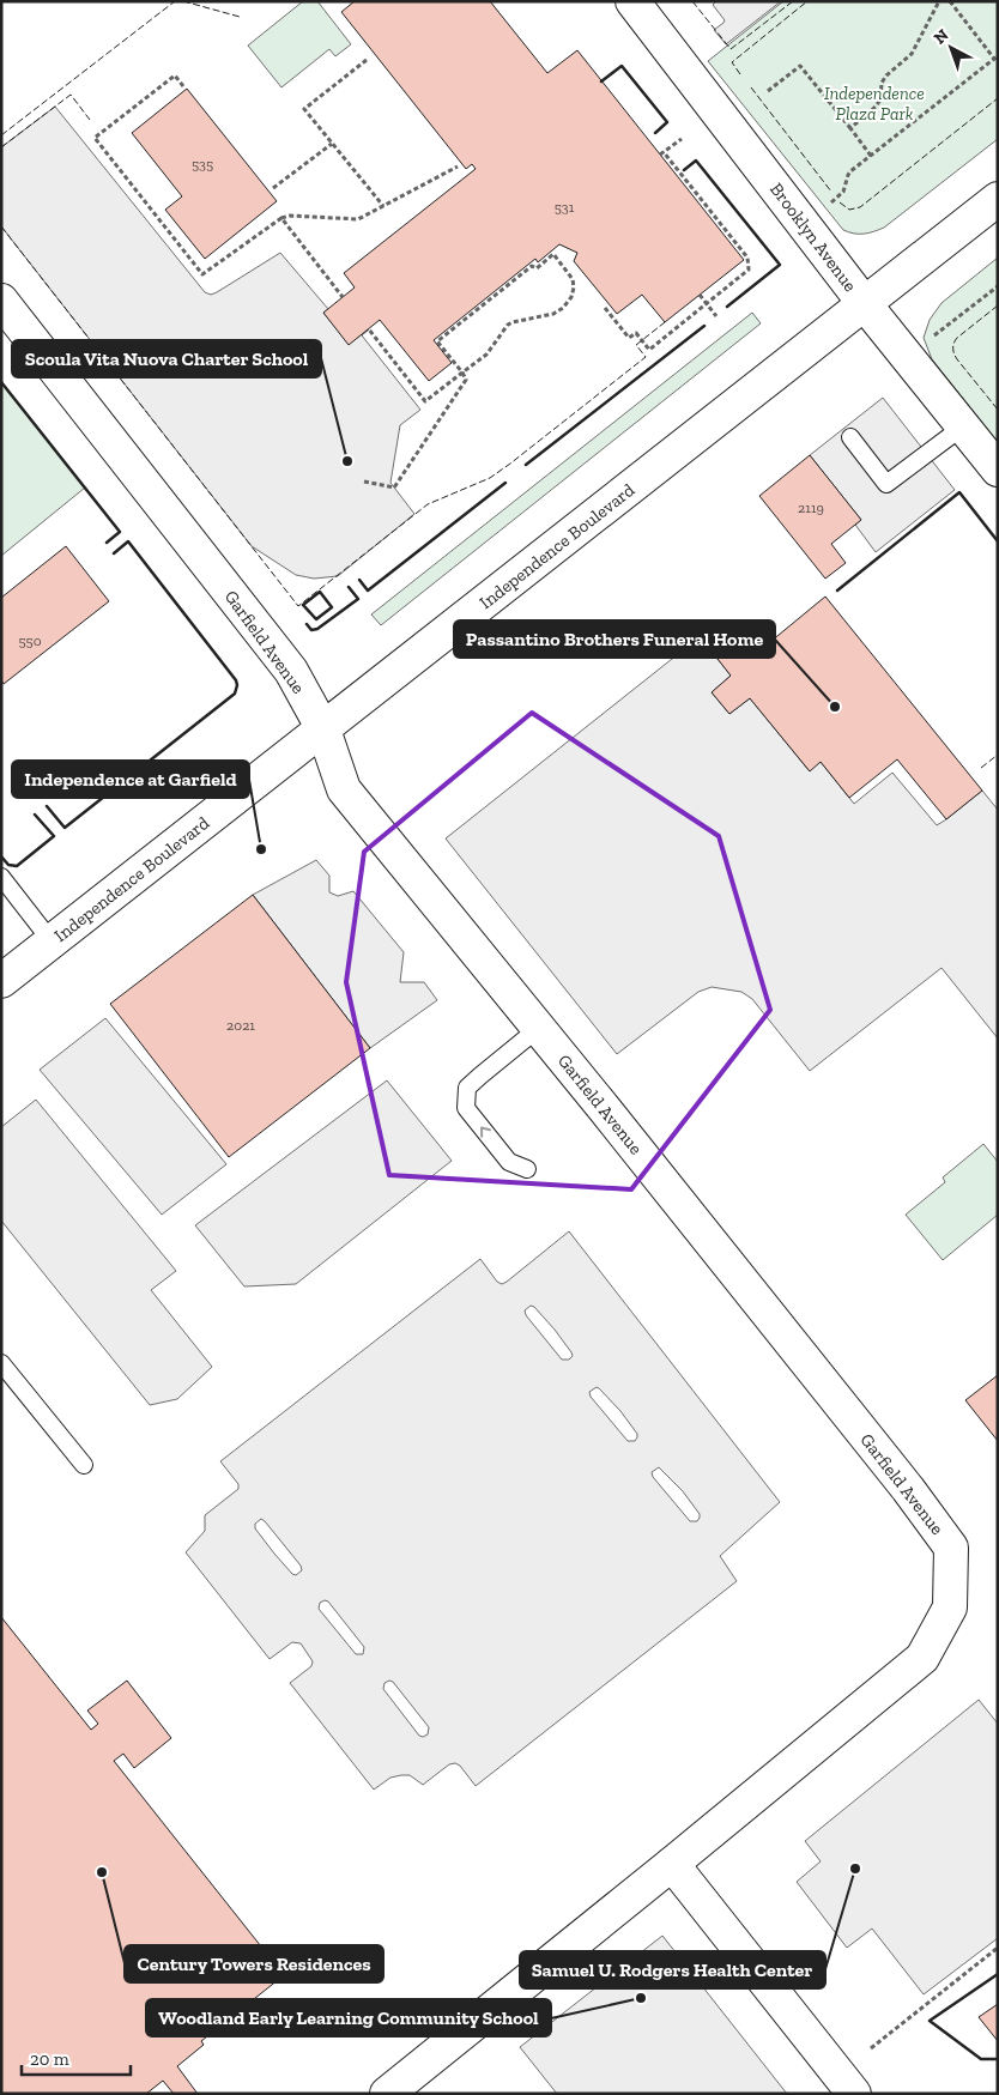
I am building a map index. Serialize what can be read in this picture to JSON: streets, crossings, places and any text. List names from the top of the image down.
{
  "streets": {
    "street": ["Brooklyn Avenue", "Independence Boulevard", "Garfield Avenue"]
  },
  "crossings": [
    ["Brooklyn Avenue", "Independence Boulevard"],
    ["Independence Boulevard", "Garfield Avenue"]
  ],
  "parks": ["Independence Plaza Park"],
  "places": [
    "Scoula Vita Nuova Charter School",
    "Passantino Brothers Funeral Home",
    "Independence at Garfield",
    "Samuel U. Rodgers Health Center",
    "Century Towers Residences",
    "Woodland Early Learning Community School"
  ],
  "house_numbers": [
    "535",
    "531",
    "2119",
    "550",
    "2021"
  ],
  "scale_bar": "20 m",
  "north": "top left"
}
